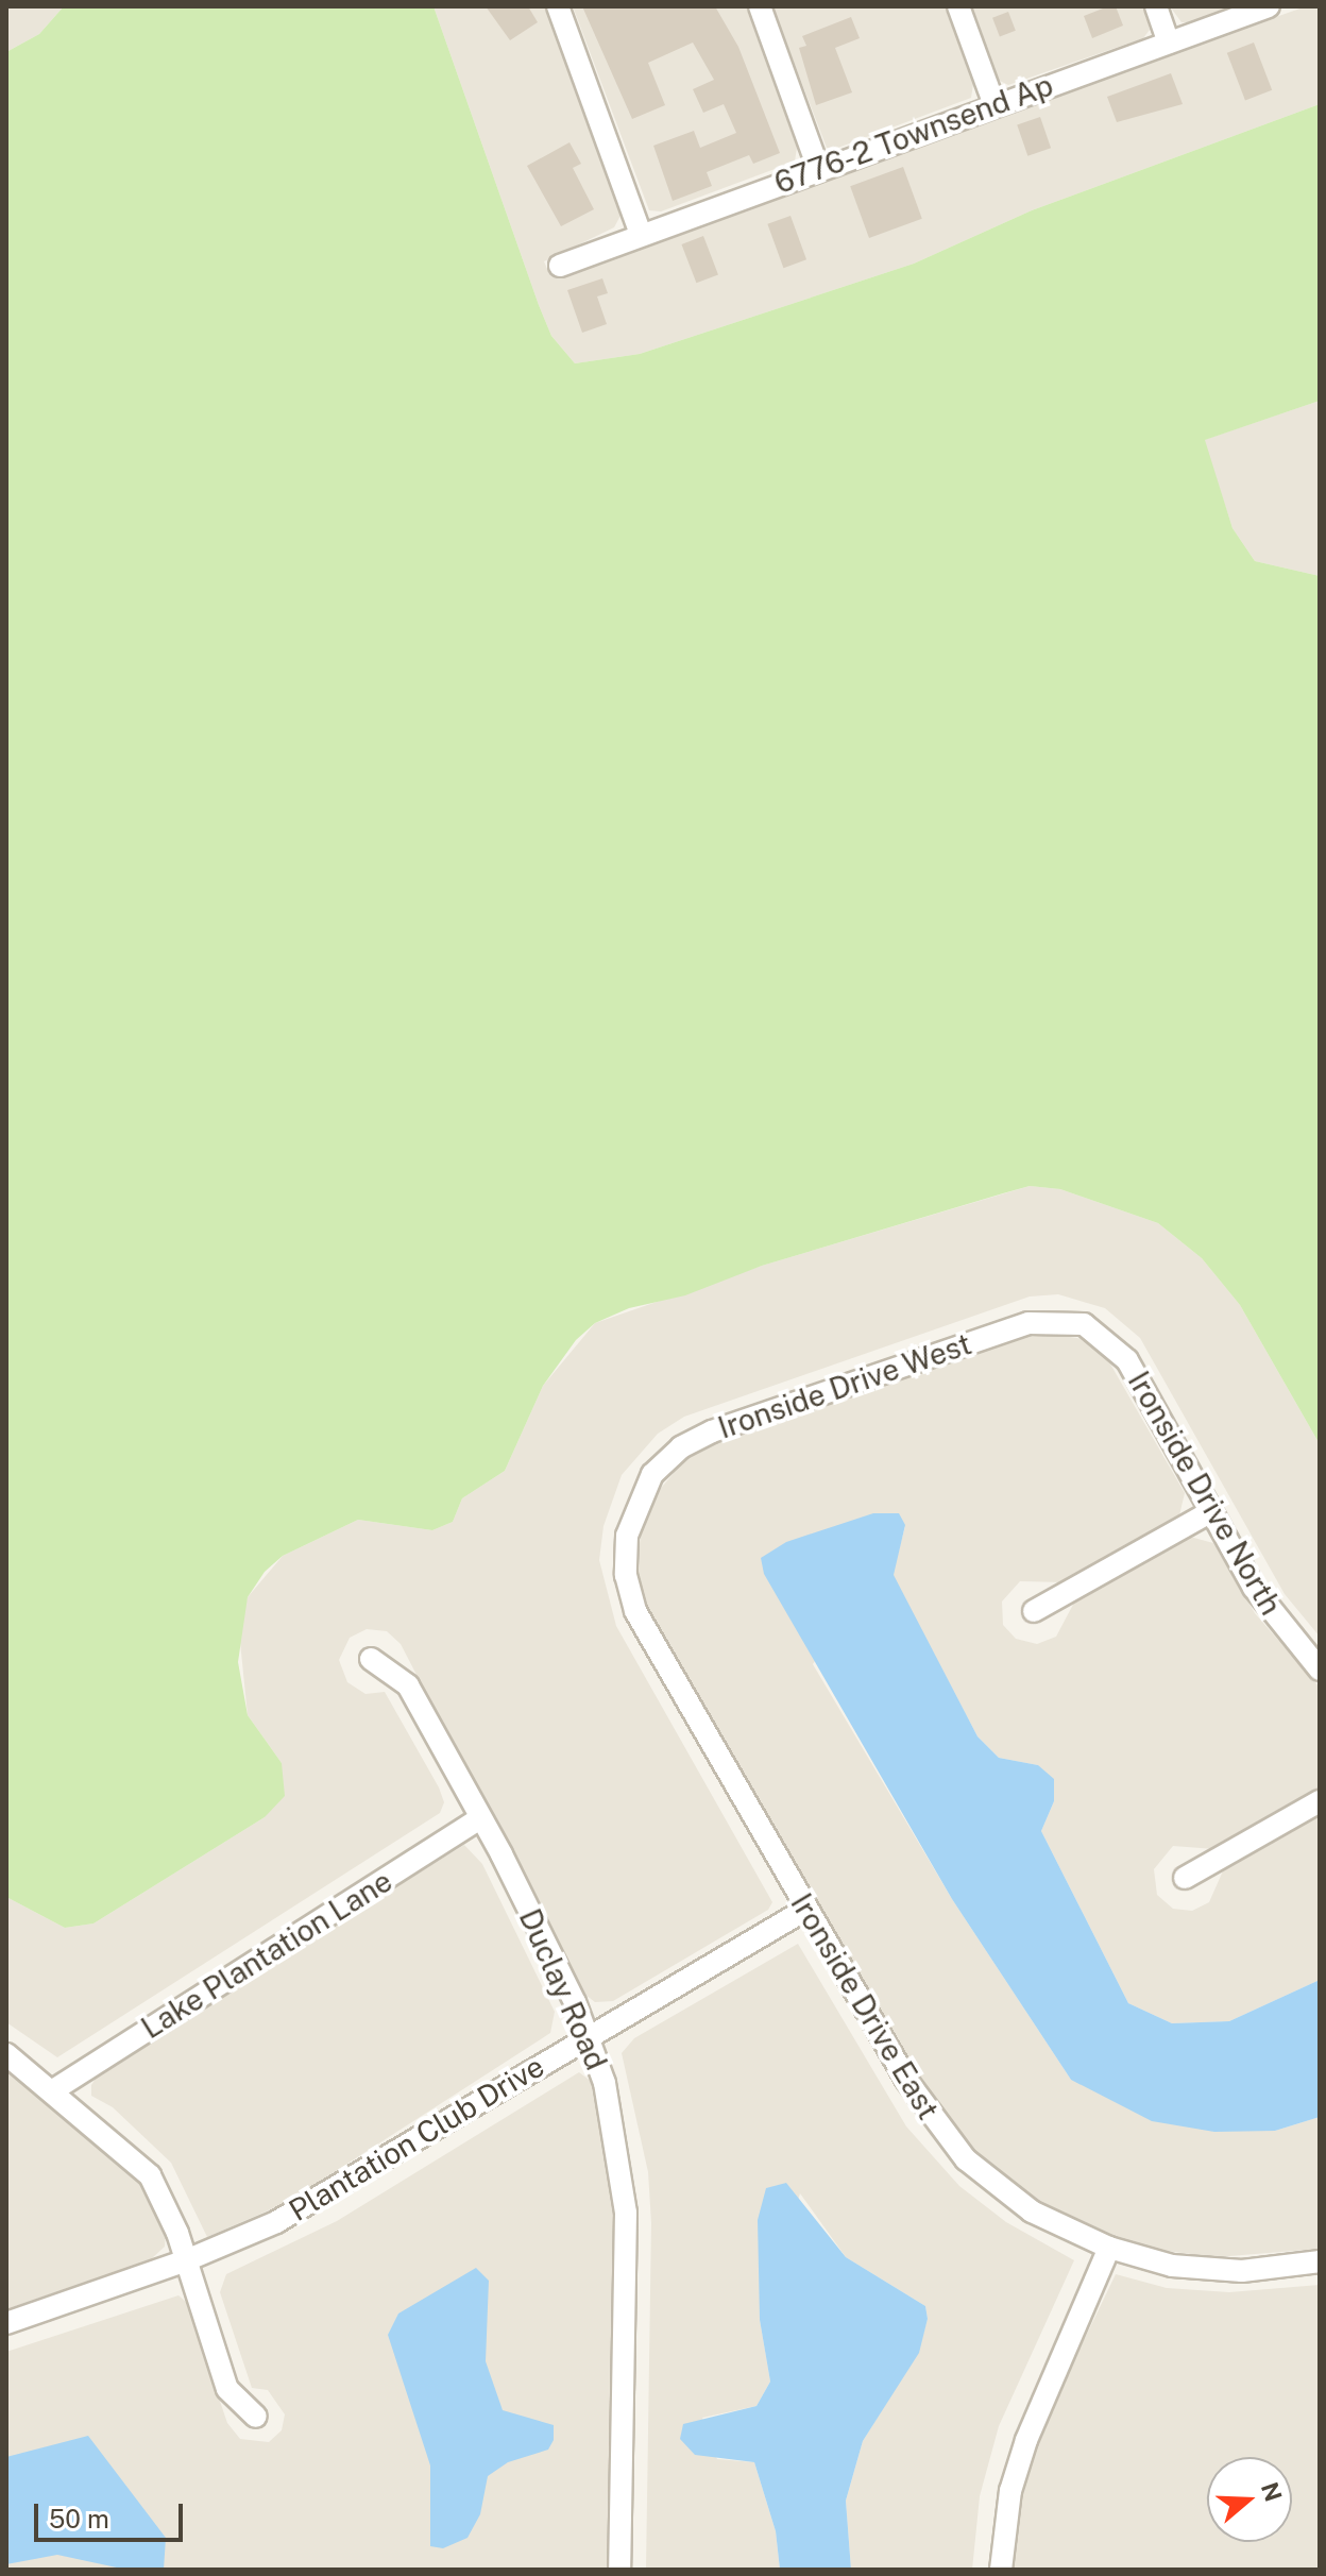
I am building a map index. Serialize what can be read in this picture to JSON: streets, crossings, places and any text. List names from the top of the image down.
{
  "streets": {
    "street": [
      "6776-2 Townsend Ap",
      "Ironside Drive West",
      "Ironside Drive North",
      "Lake Plantation Lane",
      "Duclay Road",
      "Ironside Drive East",
      "Plantation Club Drive"
    ]
  },
  "crossings": [
    ["Ironside Drive West", "Ironside Drive North"],
    ["Ironside Drive West", "Ironside Drive East"],
    ["Lake Plantation Lane", "Duclay Road"],
    ["Duclay Road", "Plantation Club Drive"],
    ["Ironside Drive East", "Plantation Club Drive"]
  ],
  "scale_bar": "50 m",
  "north": "right"
}
